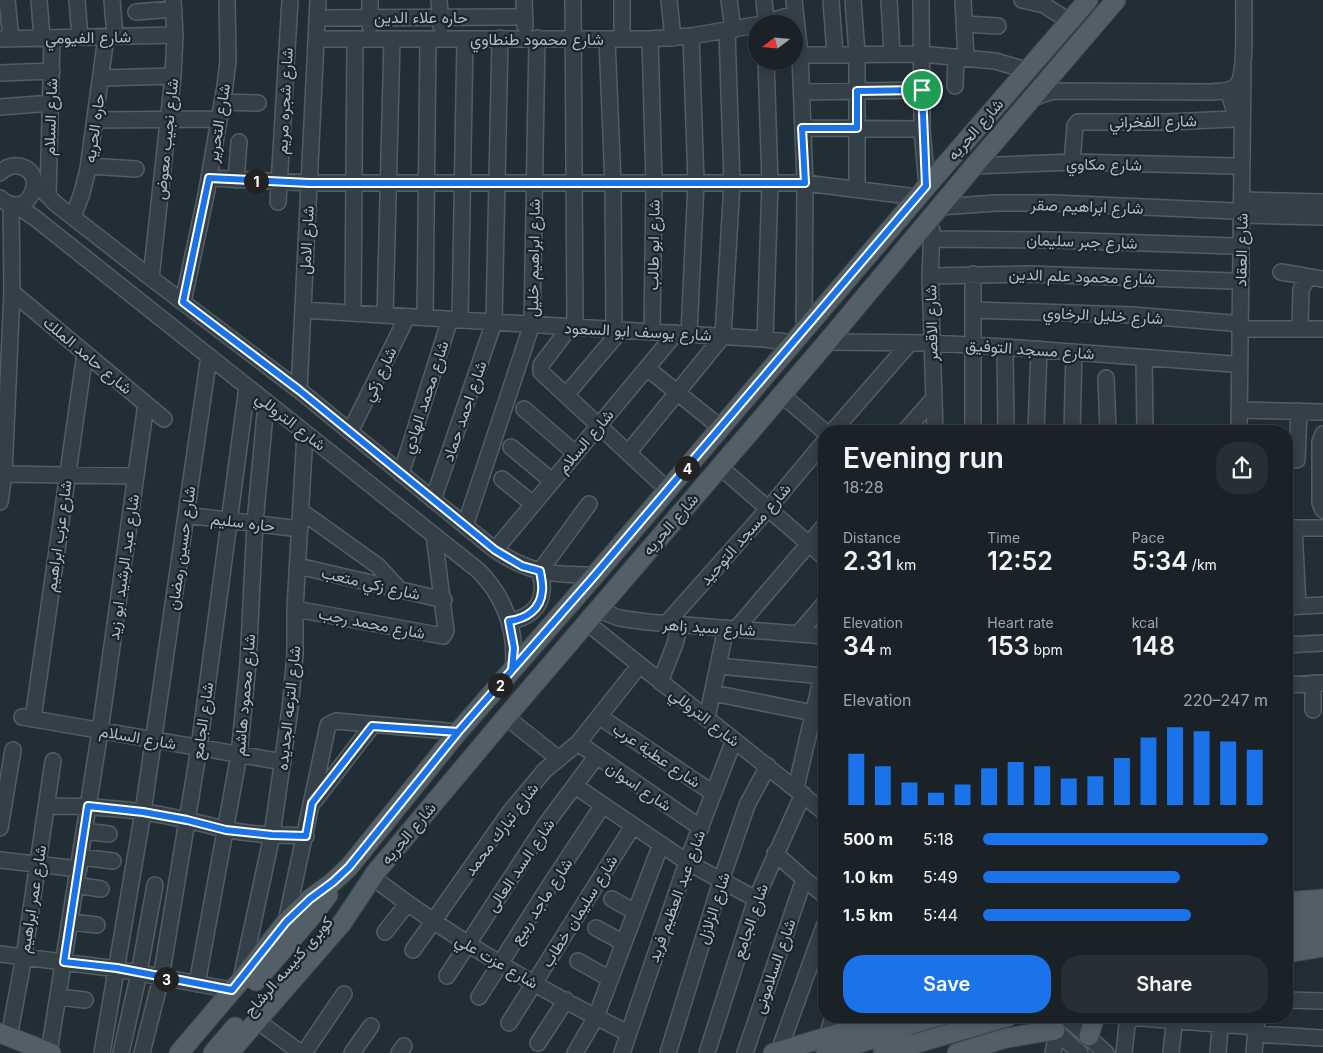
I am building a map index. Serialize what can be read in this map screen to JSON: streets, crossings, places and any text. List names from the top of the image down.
{
  "streets": {
    "main road": ["شارع الحريه", "كوبرى كنيسه الرشاح"],
    "street": [
      "حاره علاء الدين",
      "شارع الفيومي",
      "شارع محمود طنطاوي",
      "شارع شجره مريم",
      "شارع السلام",
      "شارع الفخراني",
      "شارع التحرير",
      "حاره الحريه",
      "شارع نجيب معوض",
      "شارع مكاوي",
      "شارع ابراهيم صقر",
      "شارع الامل",
      "شارع جبر سليمان",
      "شارع ابو طالب",
      "شارع العقاد",
      "شارع ابراهيم خليل",
      "شارع محمود علم الدين",
      "شارع خليل الرخاوي",
      "شارع الاقصر",
      "شارع يوسف ابو السعود",
      "شارع مسجد التوفيق",
      "شارع حامد الملك",
      "شارع زكي",
      "شارع محمد الهادي",
      "شارع احمد حماد",
      "شارع التروللي",
      "حاره سليم",
      "شارع مسجد التوحيد",
      "شارع عزب ابراهيم",
      "شارع حسين رمضان",
      "شارع عبد الرشيد ابو زيد",
      "شارع زكي متعب",
      "شارع محمد رجب",
      "شارع سيد زاهر",
      "شارع محمود هاشم",
      "شارع الترعه الجديده",
      "شارع الجامع",
      "شارع عطية عرب",
      "شارع اسوان",
      "شارع تبارك محمد",
      "شارع السد العالى",
      "شارع عبد العظيم فريد",
      "شارع عمر ابراهيم",
      "شارع ماجد ربيع",
      "شارع الزلازل",
      "شارع سليمان خطاب",
      "شارع عزت علي",
      "شارع السلامونى"
    ]
  },
  "crossings": [
    ["حاره علاء الدين", "شارع الامل"],
    ["حاره علاء الدين", "شارع ابراهيم خليل"],
    ["شارع الفيومي", "شارع السلام"],
    ["شارع الفيومي", "حاره الحريه"],
    ["شارع الفيومي", "شارع نجيب معوض"],
    ["شارع محمود طنطاوي", "شارع الامل"],
    ["شارع محمود طنطاوي", "شارع ابو طالب"],
    ["شارع محمود طنطاوي", "شارع ابراهيم خليل"],
    ["شارع محمود طنطاوي", "شارع محمد الهادي"],
    ["شارع محمود طنطاوي", "شارع احمد حماد"],
    ["شارع السلام", "شارع يوسف ابو السعود"],
    ["شارع السلام", "شارع التروللي"],
    ["شارع السلام", "شارع عزب ابراهيم"],
    ["شارع السلام", "شارع حسين رمضان"],
    ["شارع السلام", "شارع عبد الرشيد ابو زيد"],
    ["شارع السلام", "شارع محمود هاشم"],
    ["شارع السلام", "شارع الترعه الجديده"],
    ["شارع السلام", "شارع الجامع"],
    ["شارع الفخراني", "شارع مكاوي"],
    ["شارع الفخراني", "شارع العقاد"],
    ["شارع التحرير", "شارع التروللي"],
    ["حاره الحريه", "شارع التروللي"],
    ["شارع الحريه", "شارع مكاوي"],
    ["شارع الحريه", "شارع ابراهيم صقر"],
    ["شارع الحريه", "شارع الاقصر"],
    ["شارع الحريه", "شارع يوسف ابو السعود"],
    ["شارع الحريه", "شارع مسجد التوفيق"],
    ["شارع الحريه", "شارع التروللي"],
    ["شارع الحريه", "شارع سيد زاهر"],
    ["شارع الحريه", "شارع الترعه الجديده"],
    ["شارع الحريه", "شارع عزت علي"],
    ["شارع الحريه", "كوبرى كنيسه الرشاح"],
    ["شارع نجيب معوض", "شارع التروللي"],
    ["شارع مكاوي", "شارع العقاد"],
    ["شارع ابراهيم صقر", "شارع العقاد"],
    ["شارع ابراهيم صقر", "شارع الاقصر"],
    ["شارع الامل", "شارع يوسف ابو السعود"],
    ["شارع الامل", "شارع التروللي"],
    ["شارع جبر سليمان", "شارع العقاد"],
    ["شارع جبر سليمان", "شارع الاقصر"],
    ["شارع ابو طالب", "شارع يوسف ابو السعود"],
    ["شارع العقاد", "شارع محمود علم الدين"],
    ["شارع العقاد", "شارع خليل الرخاوي"],
    ["شارع العقاد", "شارع مسجد التوفيق"],
    ["شارع ابراهيم خليل", "شارع يوسف ابو السعود"],
    ["شارع ابراهيم خليل", "شارع التروللي"],
    ["شارع محمود علم الدين", "شارع الاقصر"],
    ["شارع الاقصر", "شارع مسجد التوفيق"],
    ["شارع يوسف ابو السعود", "شارع زكي"],
    ["شارع يوسف ابو السعود", "شارع محمد الهادي"],
    ["شارع يوسف ابو السعود", "شارع احمد حماد"],
    ["شارع حامد الملك", "شارع عزب ابراهيم"],
    ["شارع حامد الملك", "شارع عبد الرشيد ابو زيد"],
    ["شارع زكي", "شارع التروللي"],
    ["شارع محمد الهادي", "شارع التروللي"],
    ["شارع احمد حماد", "شارع التروللي"],
    ["شارع التروللي", "شارع حسين رمضان"],
    ["شارع التروللي", "شارع سيد زاهر"],
    ["شارع التروللي", "شارع محمود هاشم"],
    ["شارع التروللي", "شارع الترعه الجديده"],
    ["شارع التروللي", "شارع الجامع"],
    ["شارع التروللي", "شارع تبارك محمد"],
    ["شارع التروللي", "شارع عبد العظيم فريد"],
    ["شارع التروللي", "شارع الزلازل"],
    ["حاره سليم", "شارع حسين رمضان"],
    ["حاره سليم", "شارع محمود هاشم"],
    ["حاره سليم", "شارع الترعه الجديده"],
    ["حاره سليم", "شارع الجامع"],
    ["شارع مسجد التوحيد", "شارع سيد زاهر"],
    ["شارع زكي متعب", "شارع محمد رجب"],
    ["شارع زكي متعب", "شارع الترعه الجديده"],
    ["شارع محمد رجب", "شارع الترعه الجديده"],
    ["شارع عطية عرب", "شارع تبارك محمد"],
    ["شارع عطية عرب", "شارع عبد العظيم فريد"],
    ["شارع اسوان", "شارع تبارك محمد"],
    ["شارع اسوان", "شارع السد العالى"],
    ["شارع اسوان", "شارع عبد العظيم فريد"],
    ["شارع تبارك محمد", "شارع عزت علي"],
    ["شارع السد العالى", "شارع عزت علي"],
    ["شارع عبد العظيم فريد", "شارع عزت علي"],
    ["شارع ماجد ربيع", "شارع عزت علي"],
    ["شارع سليمان خطاب", "شارع عزت علي"],
    ["شارع عزت علي", "كوبرى كنيسه الرشاح"]
  ],
  "north": "left",
  "page": {
    "pins": [
      "1",
      "4",
      "2",
      "3"
    ],
    "heading": ["Evening run", "18:28"],
    "stats": [
      ["Distance", "2.31 km"],
      ["Time", "12:52"],
      ["Pace", "5:34 /km"],
      ["Elevation", "34 m"],
      ["Heart rate", "153 bpm"],
      ["kcal", "148"]
    ],
    "chart": ["Elevation", "220–247 m"],
    "list": [
      {
        "name": "500 m",
        "note": "5:18"
      },
      {
        "name": "1.0 km",
        "note": "5:49"
      },
      {
        "name": "1.5 km",
        "note": "5:44"
      }
    ],
    "buttons": ["Save", "Share"]
  }
}
